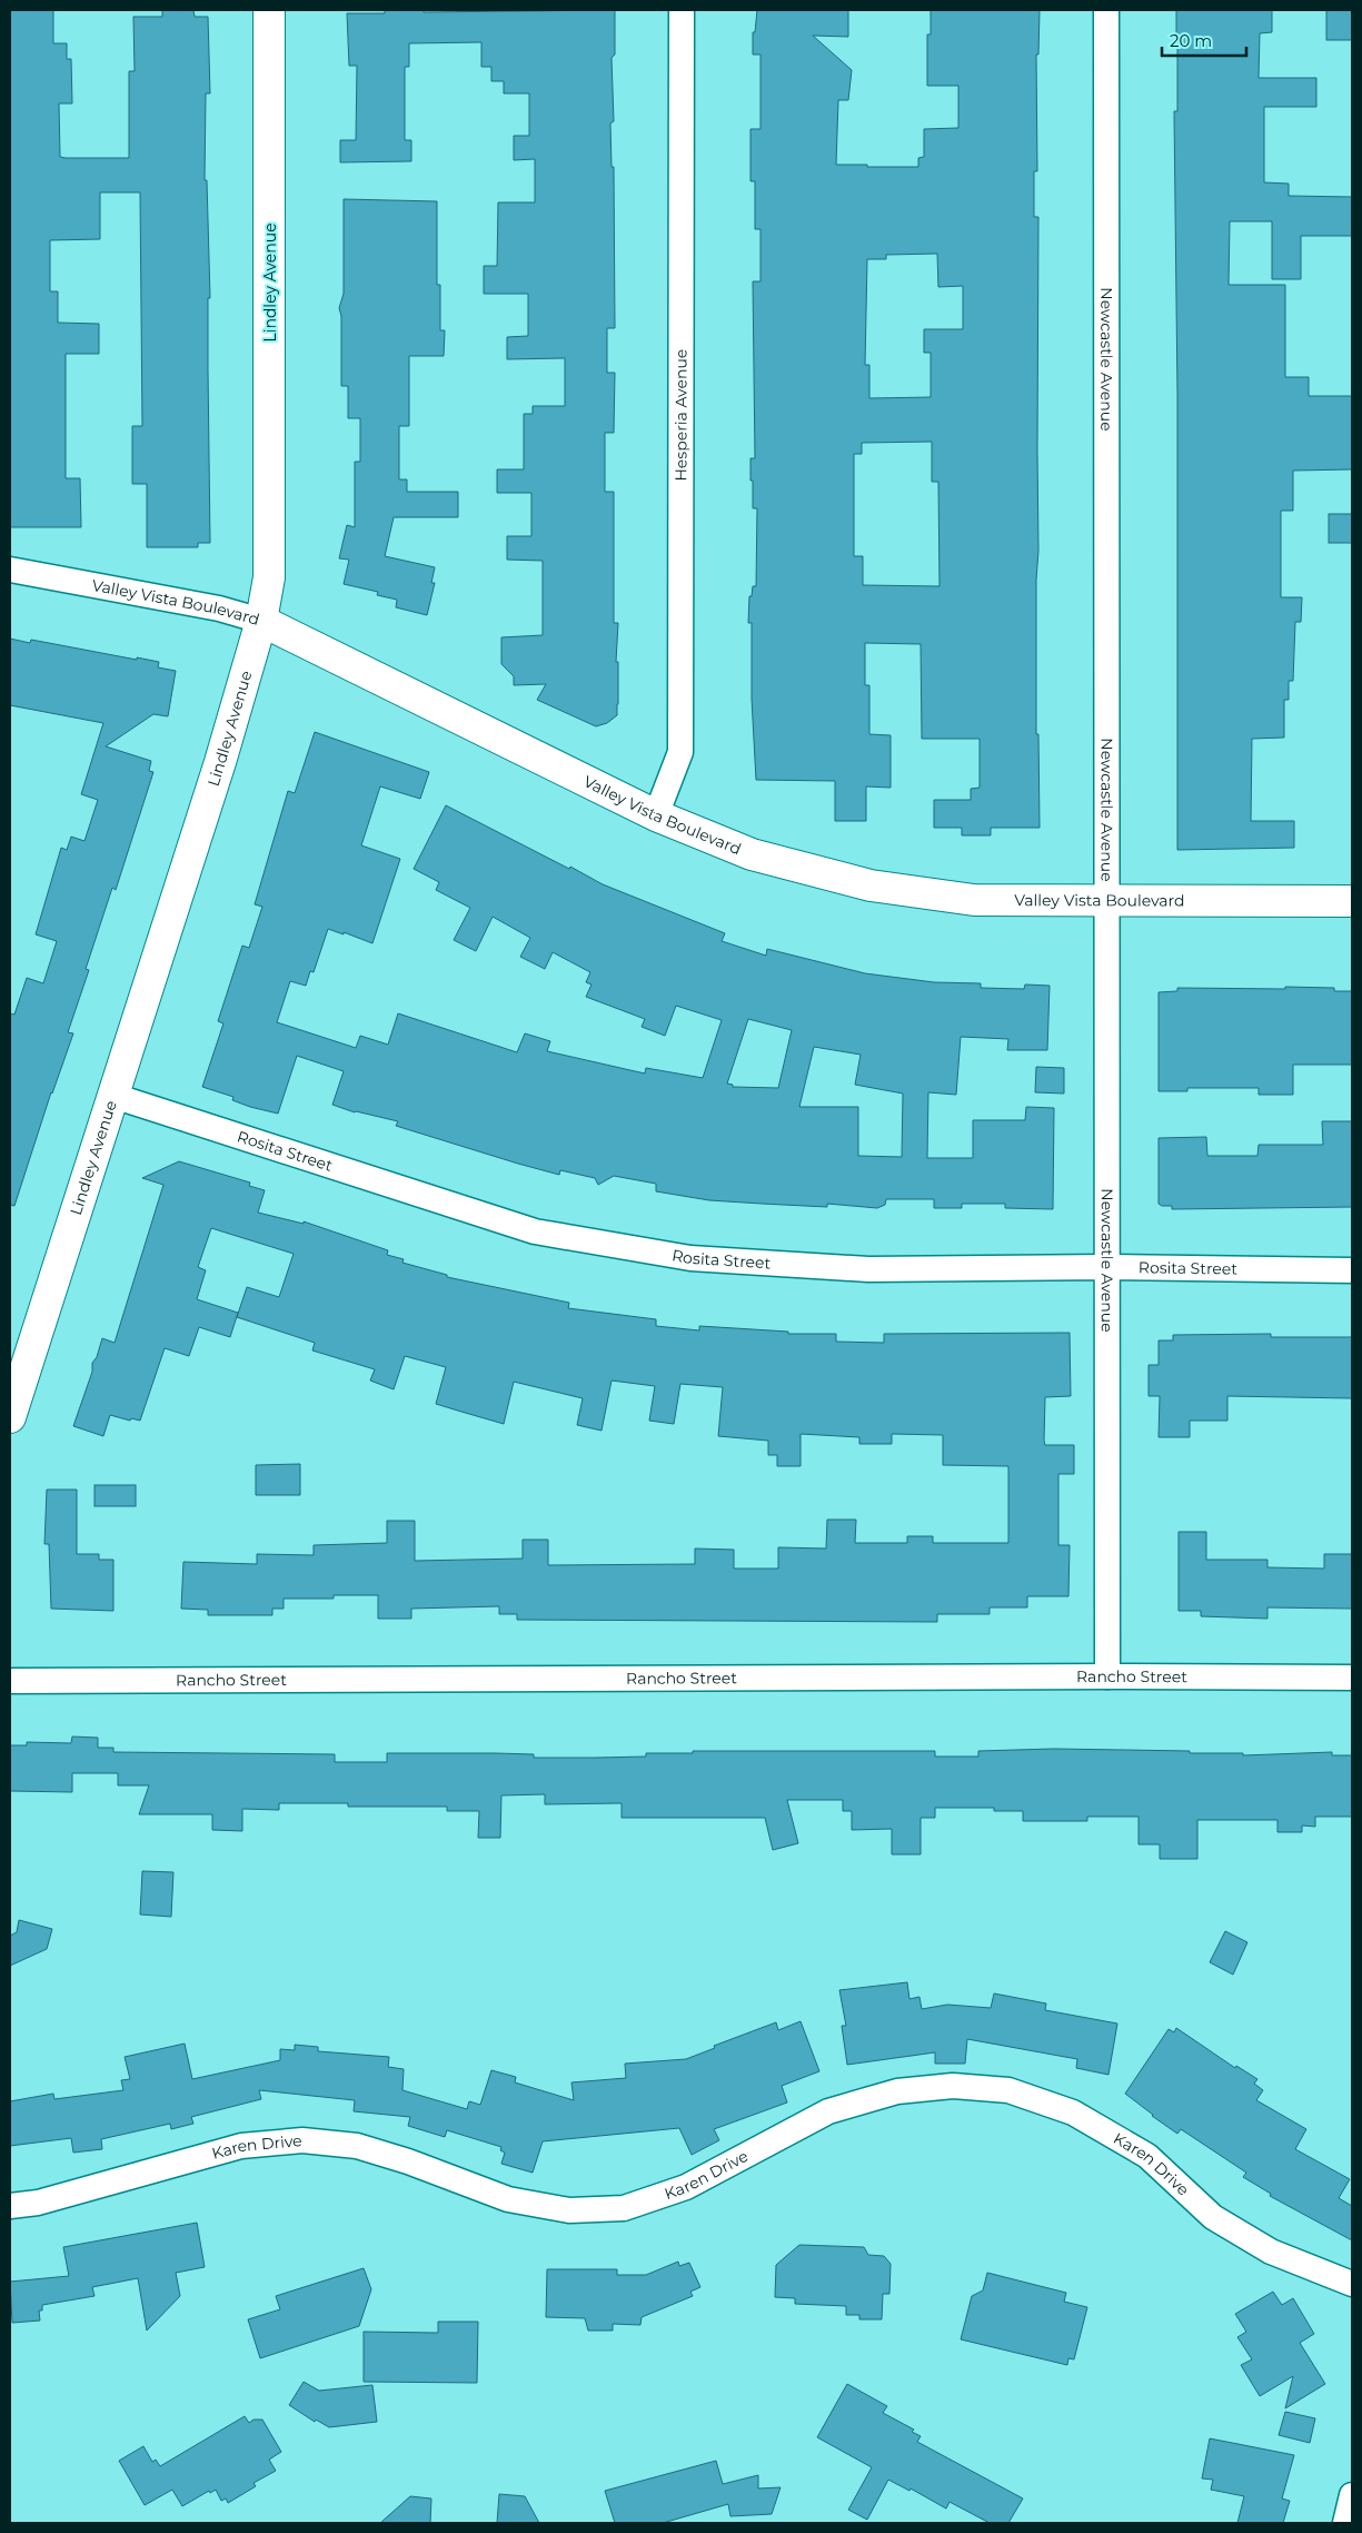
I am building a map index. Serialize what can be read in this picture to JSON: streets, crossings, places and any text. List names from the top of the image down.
{
  "streets": {
    "street": [
      "Lindley Avenue",
      "Newcastle Avenue",
      "Hesperia Avenue",
      "Valley Vista Boulevard",
      "Rosita Street",
      "Rancho Street",
      "Karen Drive"
    ]
  },
  "crossings": [
    ["Lindley Avenue", "Valley Vista Boulevard"],
    ["Lindley Avenue", "Rosita Street"],
    ["Newcastle Avenue", "Valley Vista Boulevard"],
    ["Newcastle Avenue", "Rosita Street"],
    ["Newcastle Avenue", "Rancho Street"],
    ["Hesperia Avenue", "Valley Vista Boulevard"]
  ],
  "scale_bar": "20 m"
}
